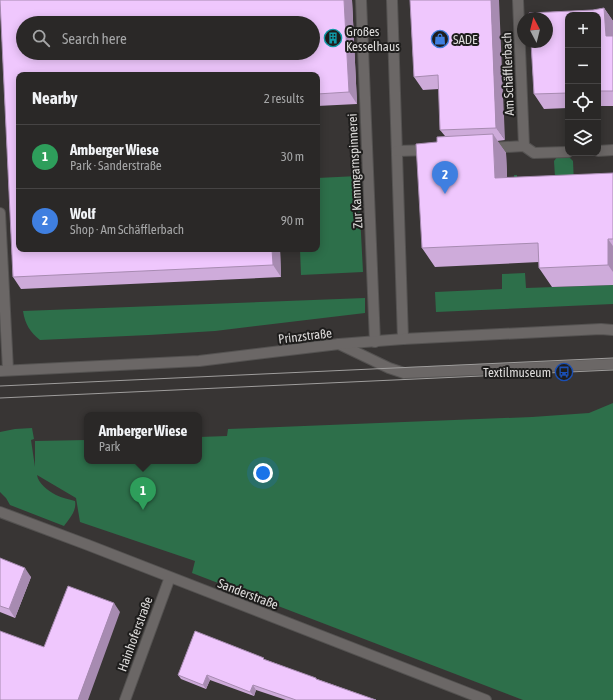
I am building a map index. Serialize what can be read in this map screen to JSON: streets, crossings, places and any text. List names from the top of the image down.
{
  "streets": {
    "street": [
      "Am Schäfflerbach",
      "Zur Kammgarnspinnerei",
      "Prinzstraße",
      "Sanderstraße",
      "Hainhoferstraße"
    ]
  },
  "crossings": [
    ["Zur Kammgarnspinnerei", "Prinzstraße"],
    ["Sanderstraße", "Hainhoferstraße"]
  ],
  "places": {
    "building": ["Großes Kesselhaus"],
    "shop": ["SADE"],
    "bus stop": ["Textilmuseum"]
  },
  "north": "top",
  "page": {
    "map_buttons": ["+", "−"],
    "search": "Search here",
    "heading": ["Nearby", "2 results"],
    "list": [
      {
        "mark": "1",
        "name": "Amberger Wiese",
        "note": "Park · Sanderstraße",
        "value": "30 m"
      },
      {
        "mark": "2",
        "name": "Wolf",
        "note": "Shop · Am Schäfflerbach",
        "value": "90 m"
      }
    ],
    "pins": ["2", "1"],
    "popup": ["Amberger Wiese", "Park"]
  }
}
